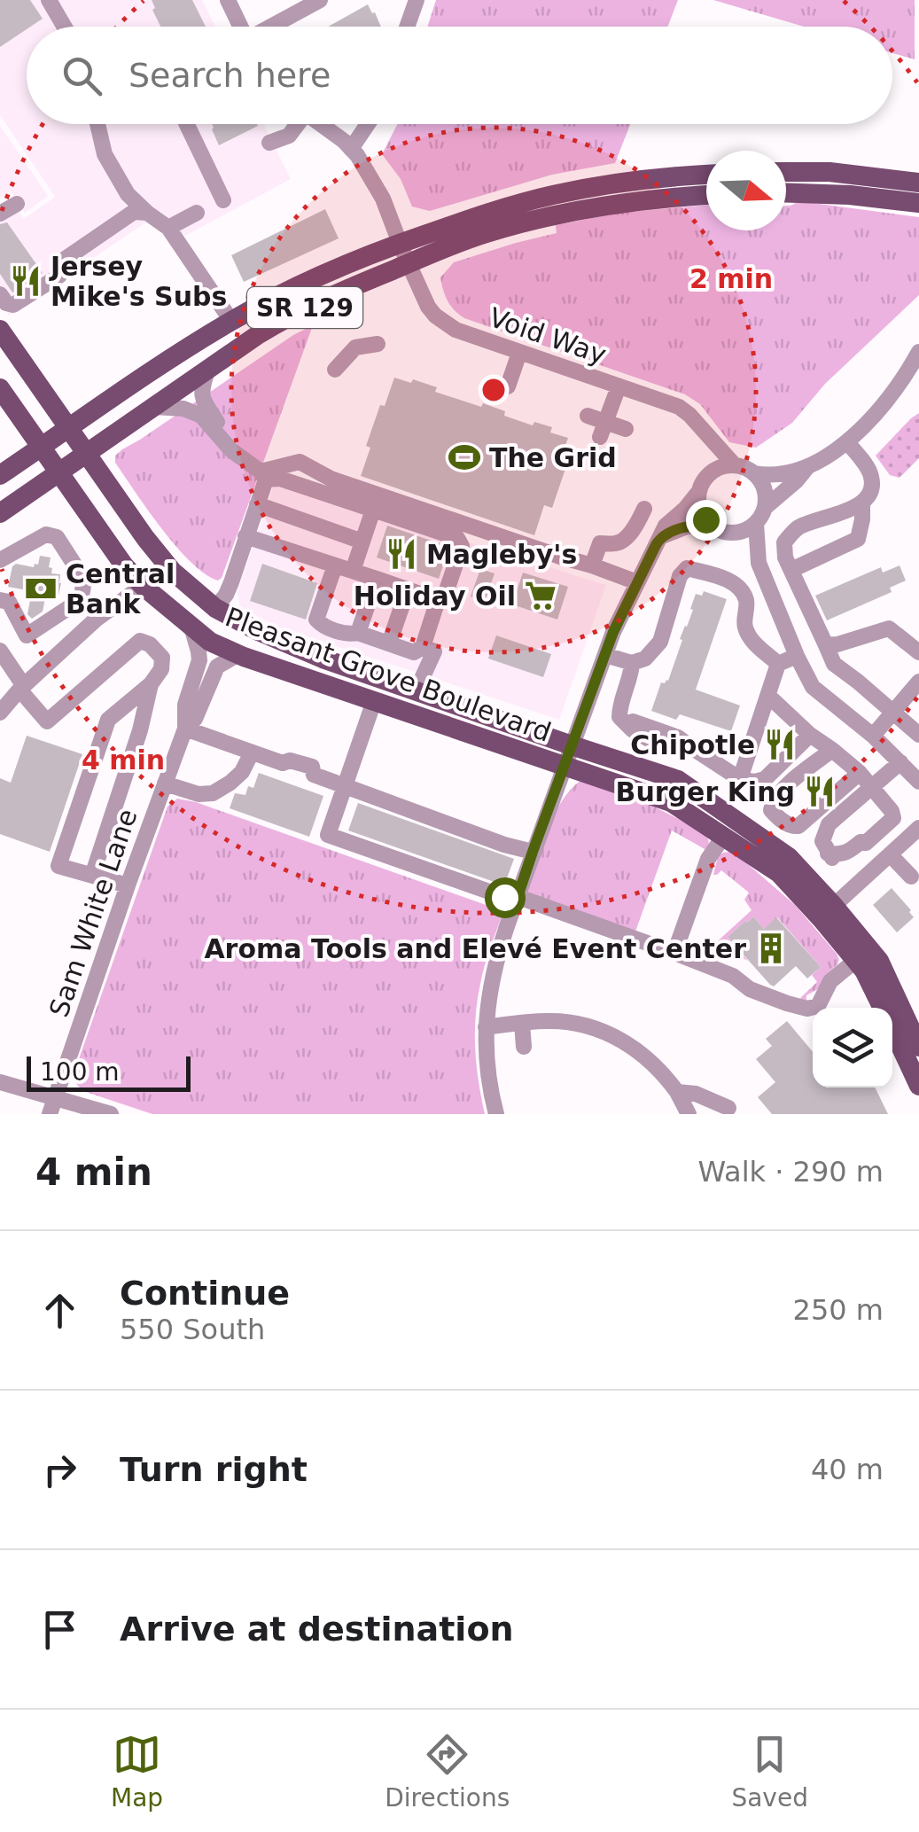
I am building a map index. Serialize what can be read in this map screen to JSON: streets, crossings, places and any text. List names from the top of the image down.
{
  "streets": {
    "main road": ["SR 129", "Pleasant Grove Boulevard"],
    "street": ["Void Way", "Sam White Lane"]
  },
  "crossings": [
    ["SR 129", "Void Way"],
    ["SR 129", "Pleasant Grove Boulevard"],
    ["Pleasant Grove Boulevard", "Sam White Lane"]
  ],
  "places": {
    "restaurant": [
      "Jersey Mike's Subs",
      "Magleby's",
      "Chipotle",
      "Burger King"
    ],
    "sports": ["The Grid"],
    "bank": ["Central Bank"],
    "supermarket": ["Holiday Oil"],
    "building": ["Aroma Tools and Elevé Event Center"]
  },
  "scale_bar": "100 m",
  "north": "right",
  "page": {
    "search": "Search here",
    "scale": "100 m",
    "heading": ["4 min", "Walk · 290 m"],
    "list": [
      ["Continue", "550 South", "250 m"],
      ["Turn right", "40 m"],
      "Arrive at destination"
    ],
    "nav": ["Map", "Directions", "Saved"]
  },
  "rings": ["2 min", "4 min"]
}
